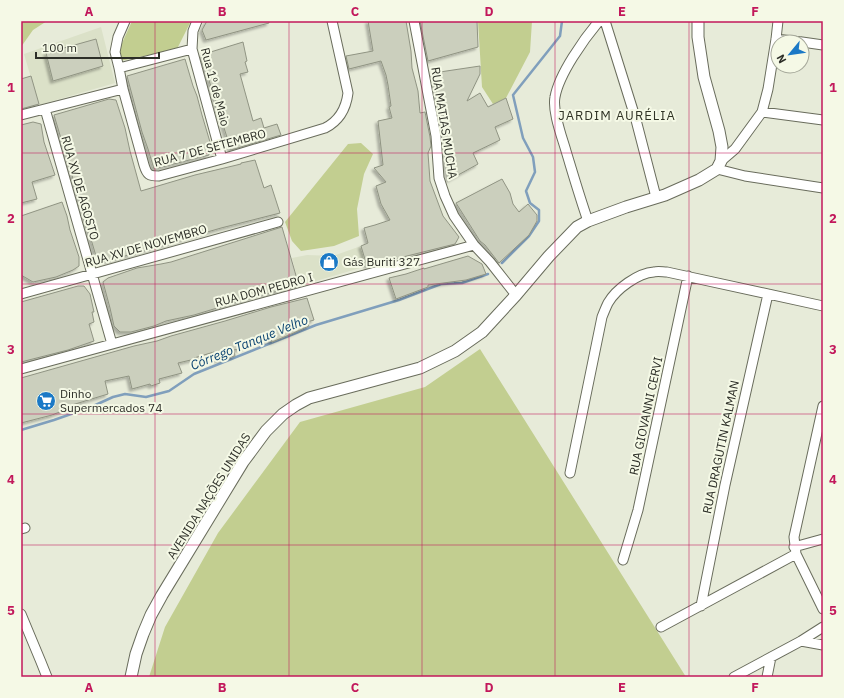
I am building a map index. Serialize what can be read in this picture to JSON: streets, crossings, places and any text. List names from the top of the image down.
{
  "streets": {
    "street": [
      "Rua 1º de Maio",
      "RUA MATIAS MUCHA",
      "RUA 7 DE SETEMBRO",
      "RUA XV DE AGOSTO",
      "RUA XV DE NOVEMBRO",
      "RUA DOM PEDRO I",
      "RUA GIOVANNI CERVI",
      "RUA DRAGUTIN KALMAN",
      "AVENIDA NAÇÕES UNIDAS"
    ]
  },
  "crossings": [
    ["Rua 1º de Maio", "RUA 7 DE SETEMBRO"],
    ["RUA MATIAS MUCHA", "RUA DOM PEDRO I"],
    ["RUA XV DE AGOSTO", "RUA XV DE NOVEMBRO"],
    ["RUA XV DE AGOSTO", "RUA DOM PEDRO I"]
  ],
  "districts": ["JARDIM AURÉLIA"],
  "water": ["Córrego Tanque Velho"],
  "places": {
    "shop": ["Gás Buriti 327"],
    "supermarket": ["Dinho Supermercados 74"]
  },
  "scale_bar": "100 m",
  "north": "bottom left",
  "grid": {
    "columns": [
      "A",
      "B",
      "C",
      "D",
      "E",
      "F"
    ],
    "rows": [
      "1",
      "2",
      "3",
      "4",
      "5"
    ]
  }
}
